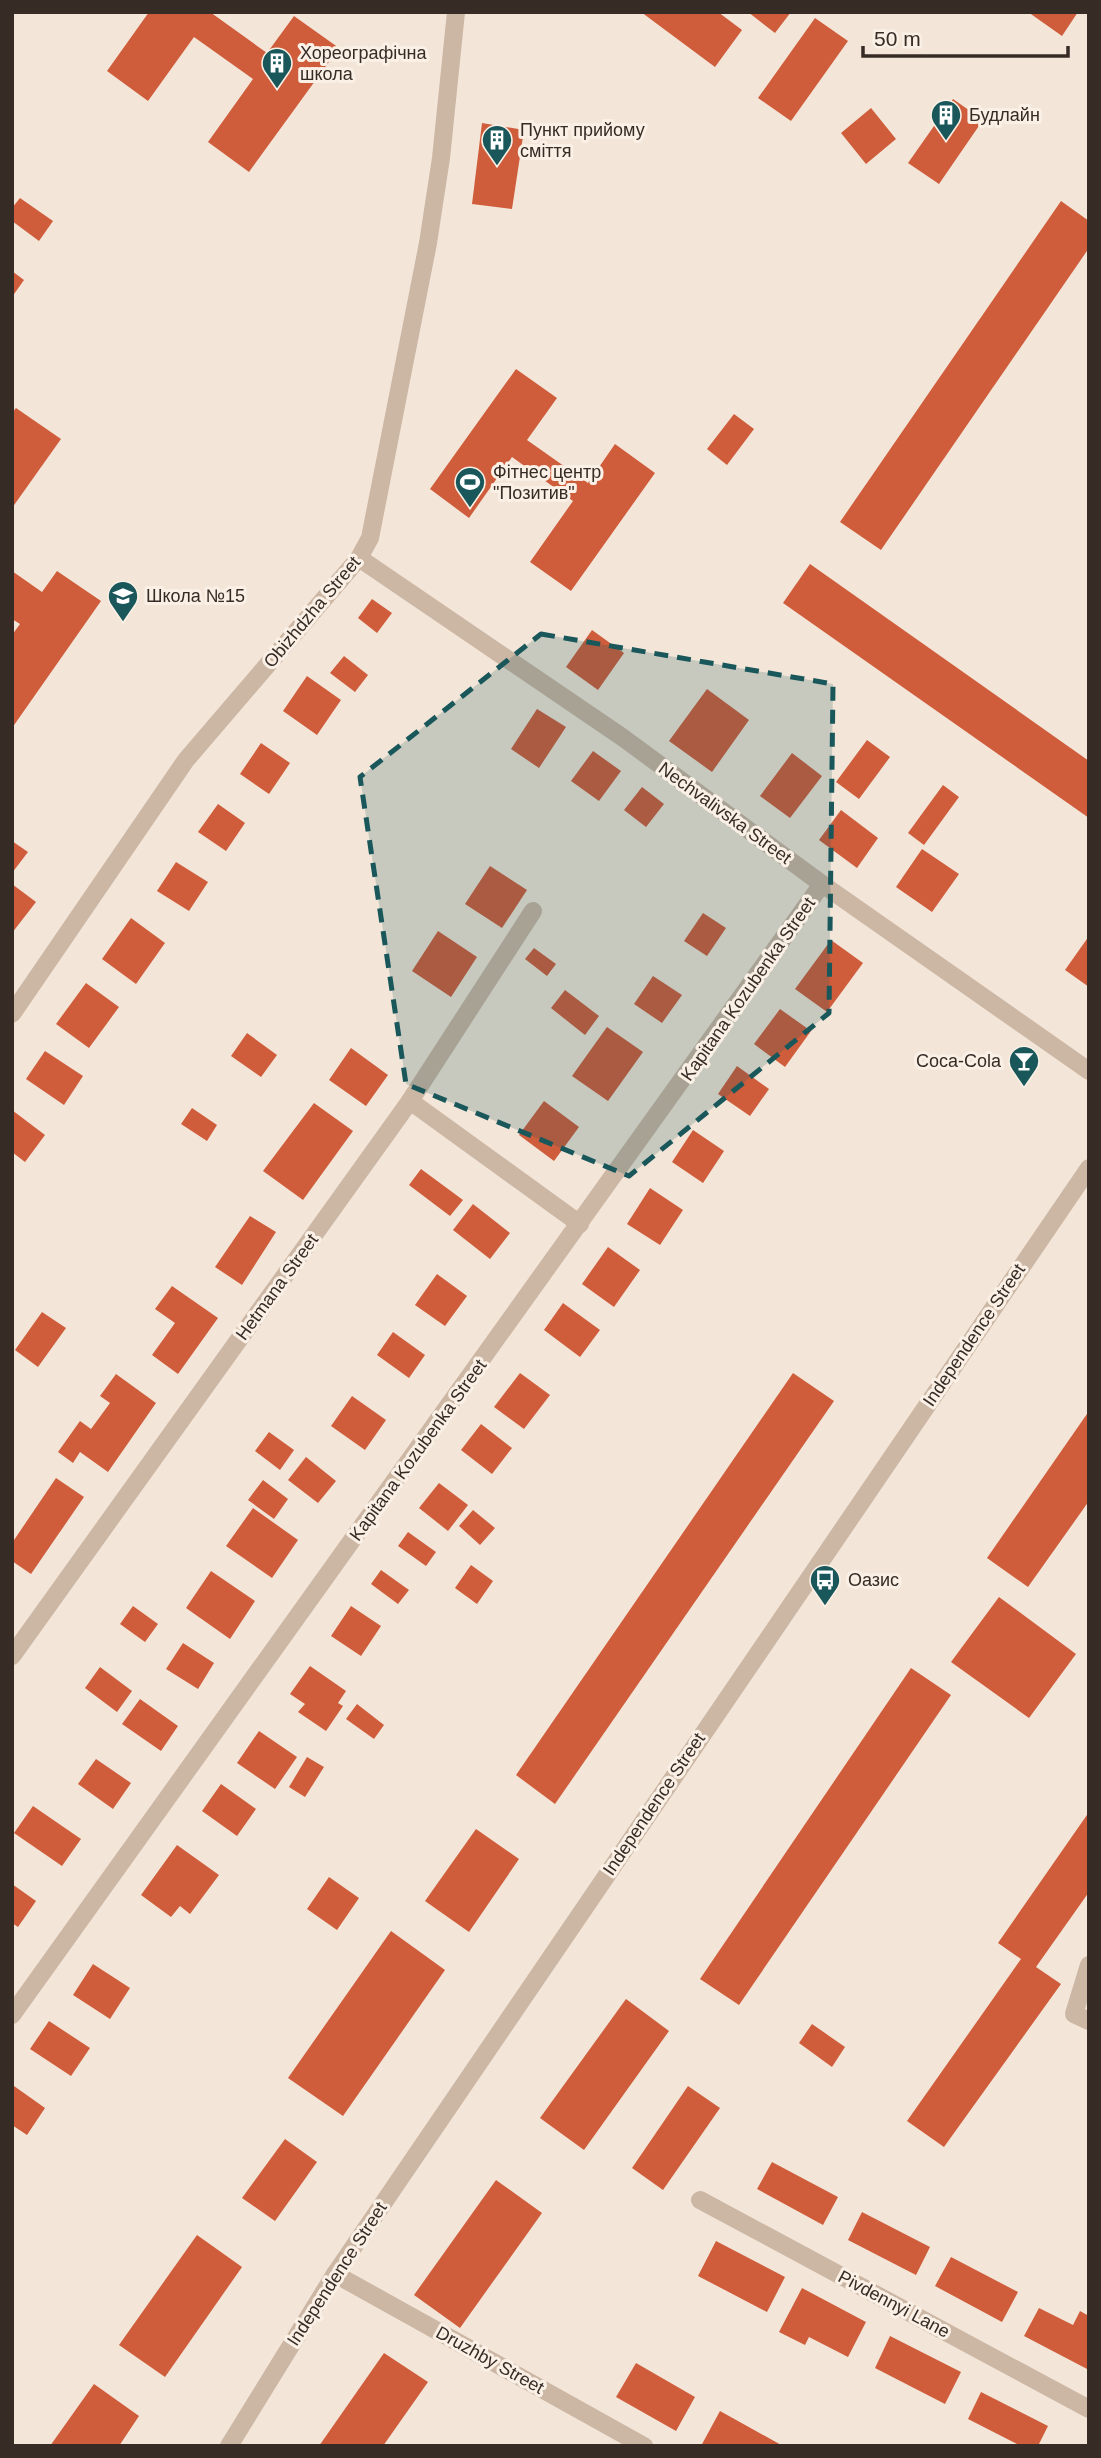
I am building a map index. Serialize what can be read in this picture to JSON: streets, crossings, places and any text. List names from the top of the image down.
{
  "streets": {
    "street": [
      "Obizhdzha Street",
      "Nechvalivska Street",
      "Kapitana Kozubenka Street",
      "Hetmana Street",
      "Independence Street",
      "Pivdennyi Lane",
      "Druzhby Street"
    ]
  },
  "crossings": [
    ["Obizhdzha Street", "Nechvalivska Street"],
    ["Nechvalivska Street", "Kapitana Kozubenka Street"],
    ["Independence Street", "Druzhby Street"]
  ],
  "places": {
    "building": ["Хореографічна школа", "Будлайн", "Пункт прийому сміття"],
    "sports": ["Фітнес центр \"Позитив\""],
    "school or university": ["Школа №15"],
    "bar": ["Coca-Cola"],
    "bus stop": ["Оазис"]
  },
  "scale_bar": "50 m"
}
